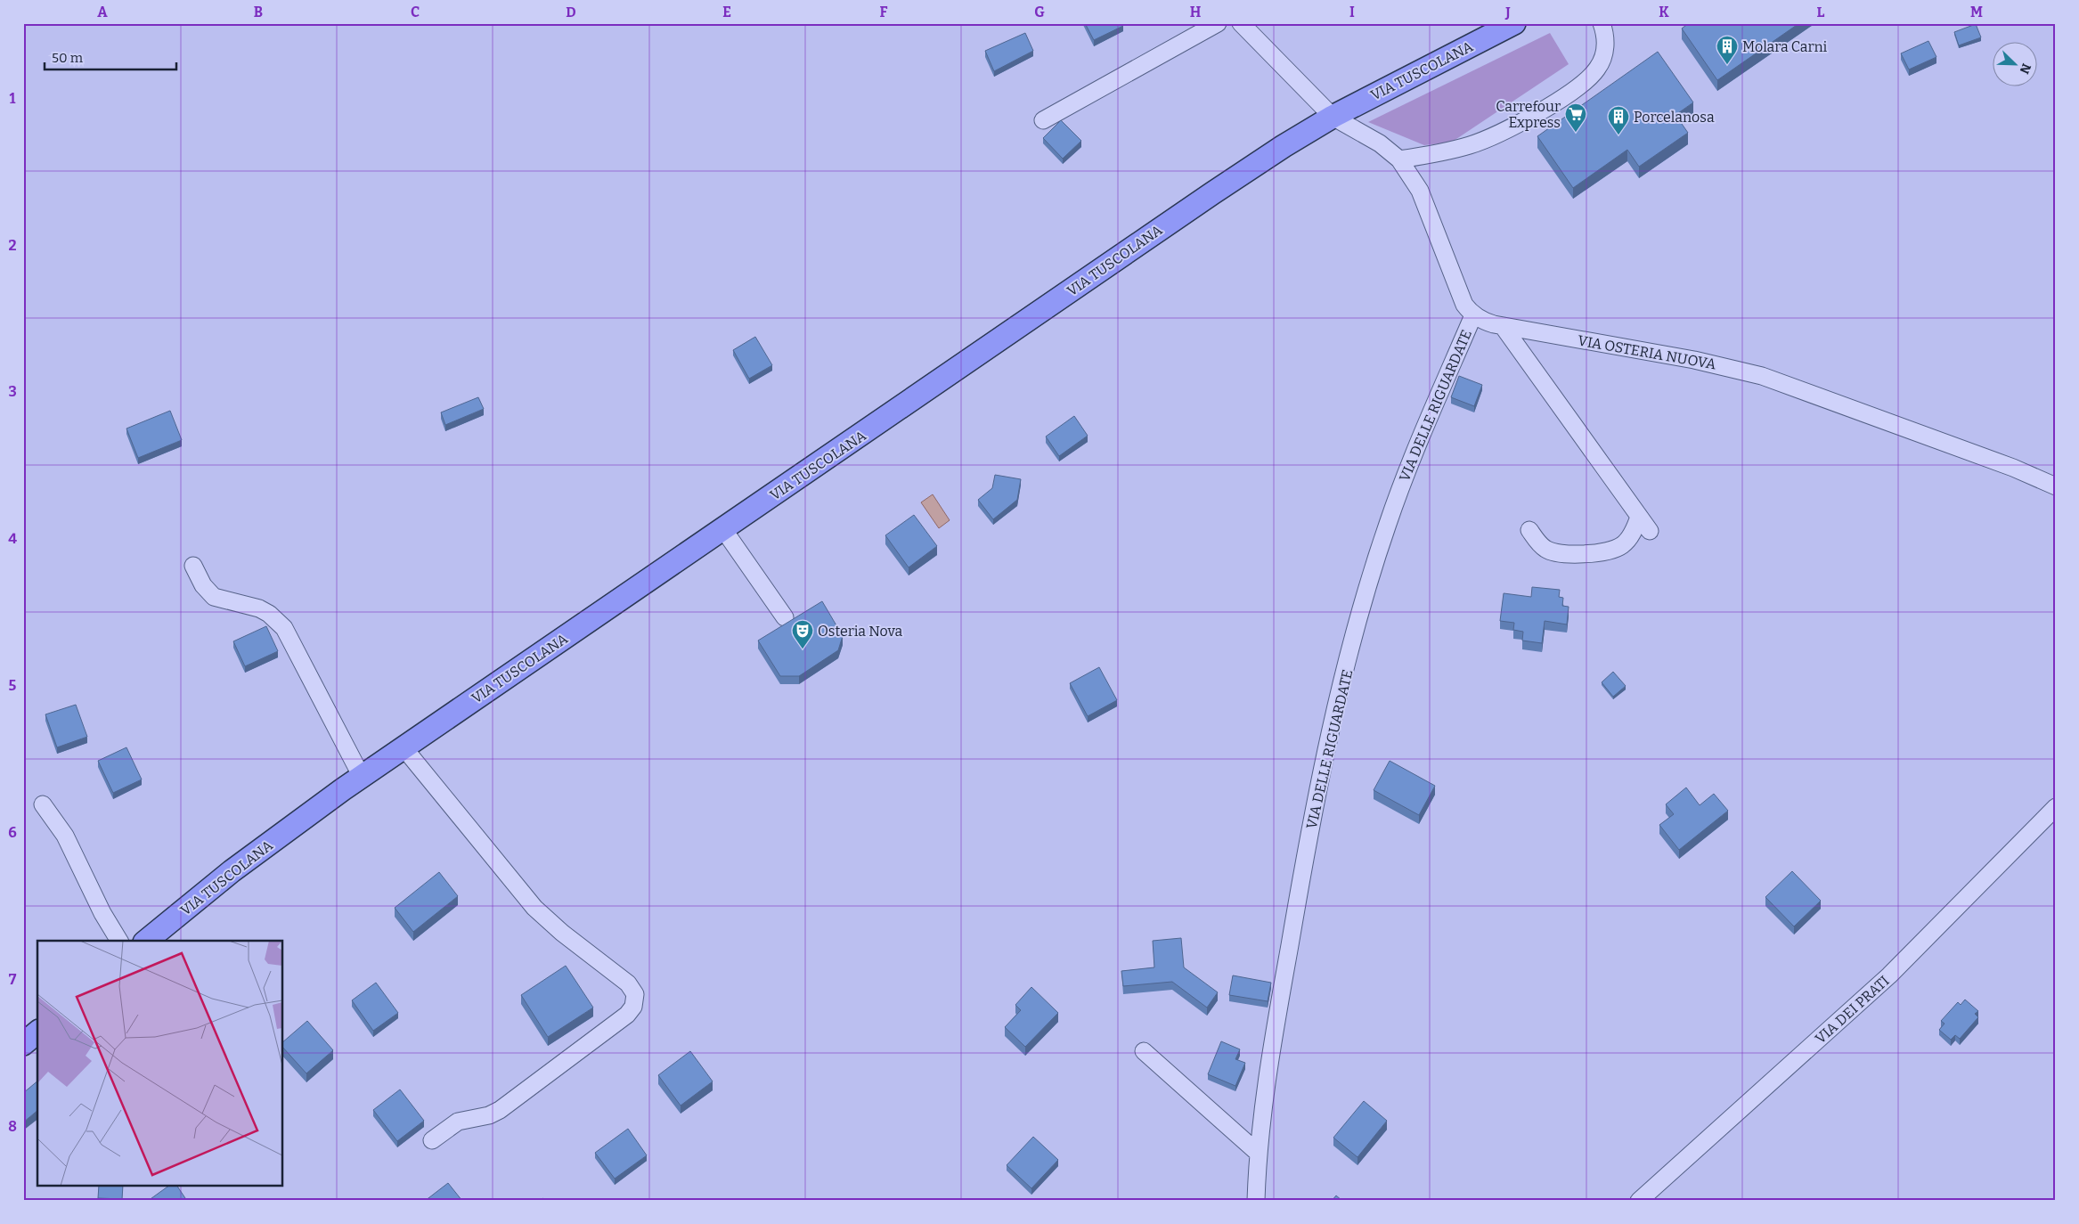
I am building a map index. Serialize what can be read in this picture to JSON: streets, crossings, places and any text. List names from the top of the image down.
{
  "streets": {
    "main road": ["VIA TUSCOLANA"],
    "street": ["VIA OSTERIA NUOVA", "VIA DELLE RIGUARDATE", "VIA DEI PRATI"]
  },
  "crossings": [
    ["VIA OSTERIA NUOVA", "VIA DELLE RIGUARDATE"]
  ],
  "places": {
    "building": ["Molara Carni", "Porcelanosa"],
    "supermarket": ["Carrefour Express"],
    "theatre": ["Osteria Nova"]
  },
  "scale_bar": "50 m",
  "north": "bottom right",
  "grid": {
    "columns": [
      "A",
      "B",
      "C",
      "D",
      "E",
      "F",
      "G",
      "H",
      "I",
      "J",
      "K",
      "L",
      "M"
    ],
    "rows": [
      "1",
      "2",
      "3",
      "4",
      "5",
      "6",
      "7",
      "8"
    ]
  }
}
